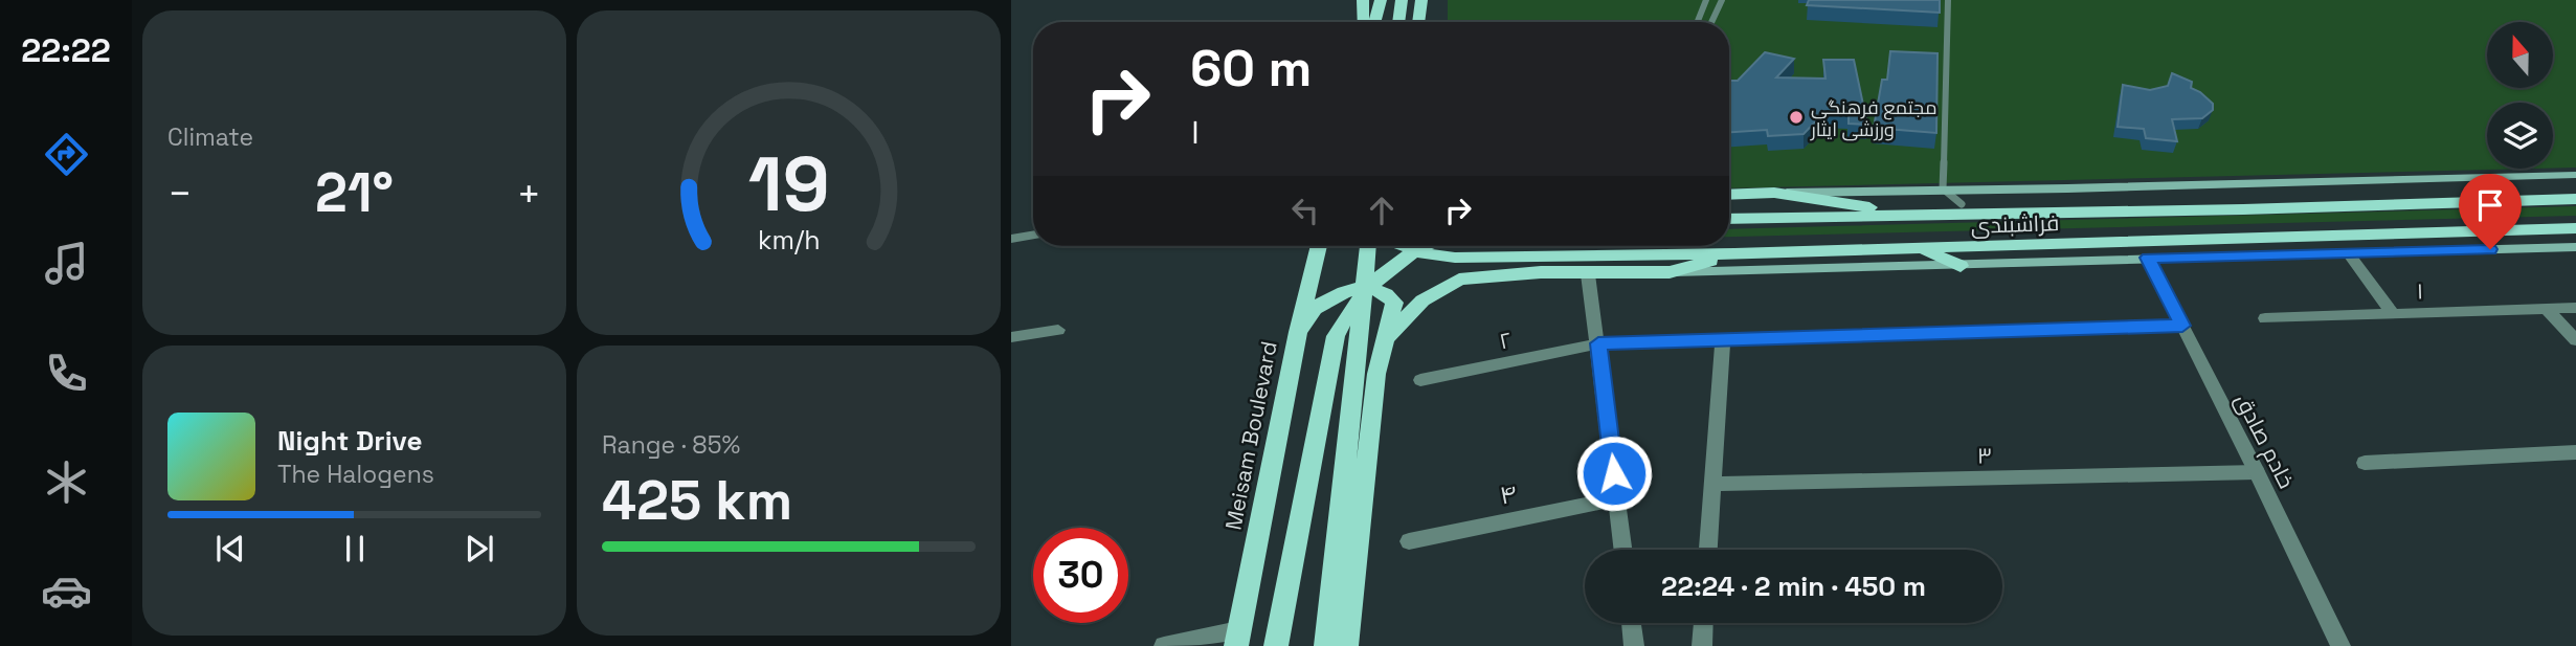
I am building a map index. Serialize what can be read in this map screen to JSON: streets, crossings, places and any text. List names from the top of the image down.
{
  "streets": {
    "main road": ["فراشبندی", "Meisam Boulevard"],
    "street": [
      "۱",
      "۲",
      "خادم صادق",
      "۳",
      "۴"
    ]
  },
  "crossings": [
    ["فراشبندی", "خادم صادق"],
    ["خادم صادق", "۳"]
  ],
  "places": ["مجتمع فرهنگی ورزشی ایثار"],
  "north": "top",
  "page": {
    "tabs": "22:22",
    "tile": [
      "Climate",
      ["Range · 85%", "425 km"]
    ],
    "turn": ["60 m", "۱"],
    "heat": ["−", "21°", "+"],
    "song": ["Night Drive", "The Halogens"],
    "limit": "30",
    "trip": "22:24 · 2 min · 450 m",
    "gauge": ["19", "km/h"]
  }
}
